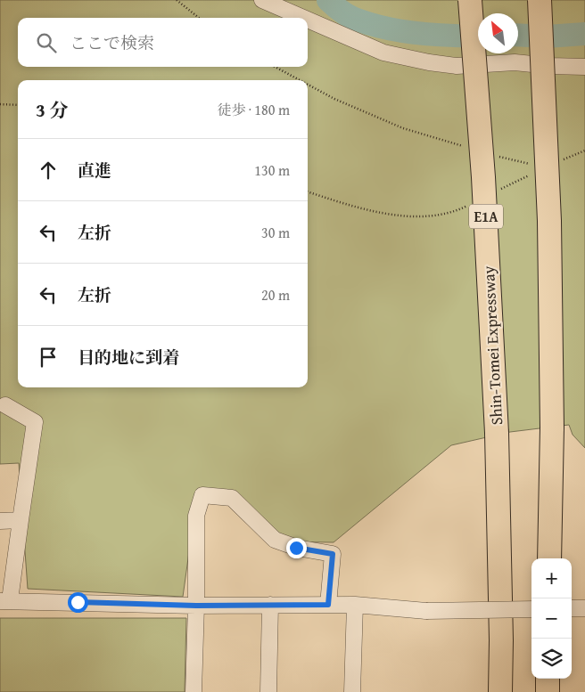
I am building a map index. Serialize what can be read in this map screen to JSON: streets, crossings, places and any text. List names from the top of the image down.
{
  "streets": {
    "highway": ["E1A", "Shin-Tomei Expressway"]
  },
  "north": "top left",
  "page": {
    "search": "ここで検索",
    "heading": ["3 分", "徒歩 · 180 m"],
    "list": [
      ["直進", "130 m"],
      ["左折", "30 m"],
      ["左折", "20 m"],
      "目的地に到着"
    ],
    "map_buttons": ["+", "−"]
  }
}
